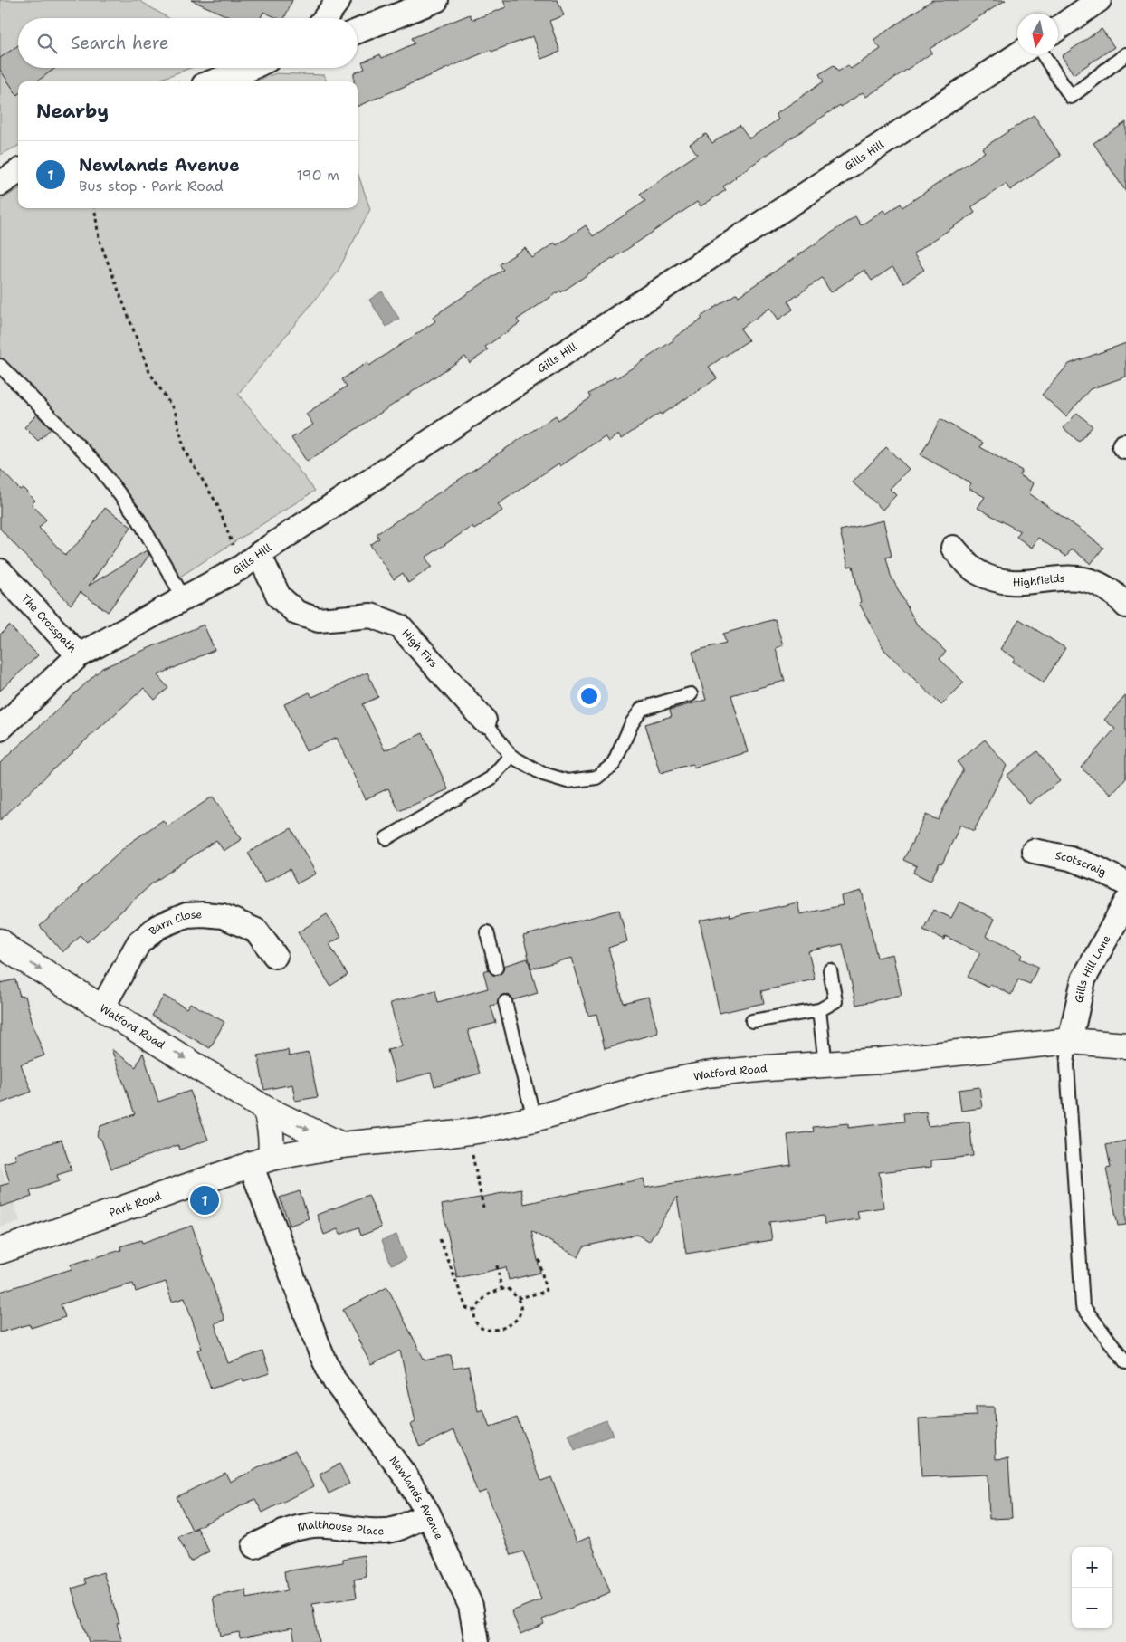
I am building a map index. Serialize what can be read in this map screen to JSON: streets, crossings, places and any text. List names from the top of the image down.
{
  "streets": {
    "main road": ["Watford Road", "Park Road"],
    "street": [
      "Gills Hill",
      "Highfields",
      "The Crosspath",
      "High Firs",
      "Scotscraig",
      "Barn Close",
      "Gills Hill Lane",
      "Newlands Avenue",
      "Malthouse Place"
    ]
  },
  "crossings": [
    ["Gills Hill", "The Crosspath"],
    ["Gills Hill", "High Firs"],
    ["Barn Close", "Watford Road"],
    ["Gills Hill Lane", "Watford Road"],
    ["Watford Road", "Park Road"],
    ["Watford Road", "Newlands Avenue"],
    ["Park Road", "Newlands Avenue"],
    ["Newlands Avenue", "Malthouse Place"]
  ],
  "north": "bottom",
  "page": {
    "search": "Search here",
    "heading": "Nearby",
    "list": [
      {
        "mark": "1",
        "name": "Newlands Avenue",
        "note": "Bus stop · Park Road",
        "value": "190 m"
      }
    ],
    "pins": "1",
    "map_buttons": ["+", "−"]
  }
}
